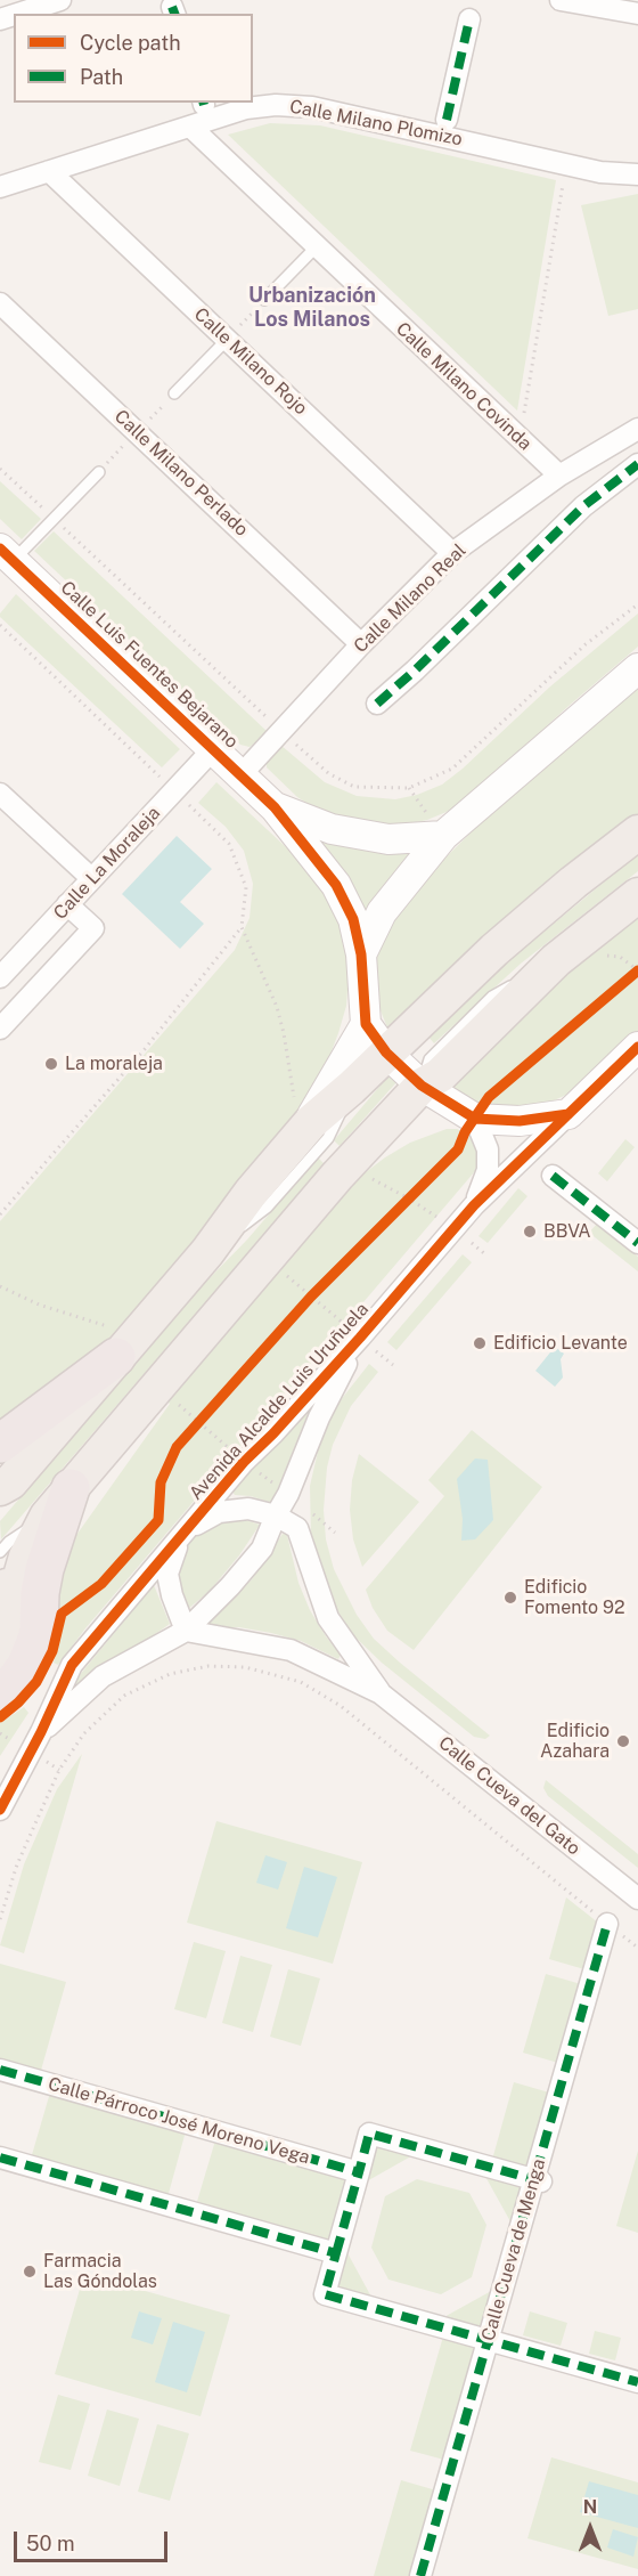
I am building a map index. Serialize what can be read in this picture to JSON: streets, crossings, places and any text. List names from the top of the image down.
{
  "streets": {
    "street": [
      "Calle Milano Plomizo",
      "Calle Milano Rojo",
      "Calle Milano Covinda",
      "Calle Milano Perlado",
      "Calle Milano Real",
      "Calle Luis Fuentes Bejarano",
      "Calle La Moraleja",
      "Avenida Alcalde Luis Uruñuela",
      "Calle Cueva del Gato",
      "Calle Párroco José Moreno Vega",
      "Calle Cueva de Menga"
    ]
  },
  "crossings": [
    ["Calle Milano Plomizo", "Calle Milano Rojo"],
    ["Calle Milano Plomizo", "Calle Milano Covinda"],
    ["Calle Milano Rojo", "Calle Milano Real"],
    ["Calle Milano Covinda", "Calle Milano Real"],
    ["Calle Milano Perlado", "Calle Milano Real"],
    ["Calle Milano Real", "Calle Luis Fuentes Bejarano"],
    ["Calle Luis Fuentes Bejarano", "Calle La Moraleja"]
  ],
  "districts": ["Urbanización Los Milanos"],
  "places": [
    "La moraleja",
    "BBVA",
    "Edificio Levante",
    "Edificio Fomento 92",
    "Edificio Azahara",
    "Farmacia Las Góndolas"
  ],
  "legend": ["Cycle path", "Path"],
  "scale_bar": "50 m",
  "north": "top"
}
